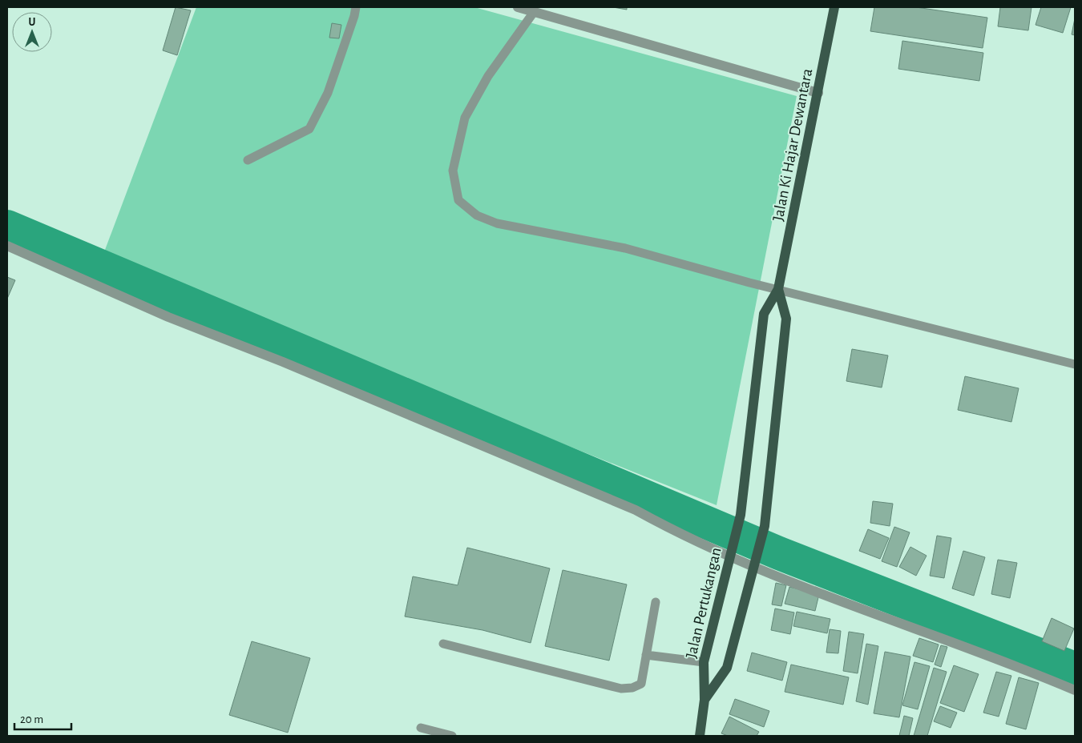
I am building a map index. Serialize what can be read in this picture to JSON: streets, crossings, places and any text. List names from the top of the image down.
{
  "streets": {
    "main road": ["Jalan Ki Hajar Dewantara", "Jalan Pertukangan"]
  },
  "crossings": [
    ["Jalan Ki Hajar Dewantara", "Jalan Pertukangan"]
  ],
  "scale_bar": "20 m",
  "north": "top"
}
